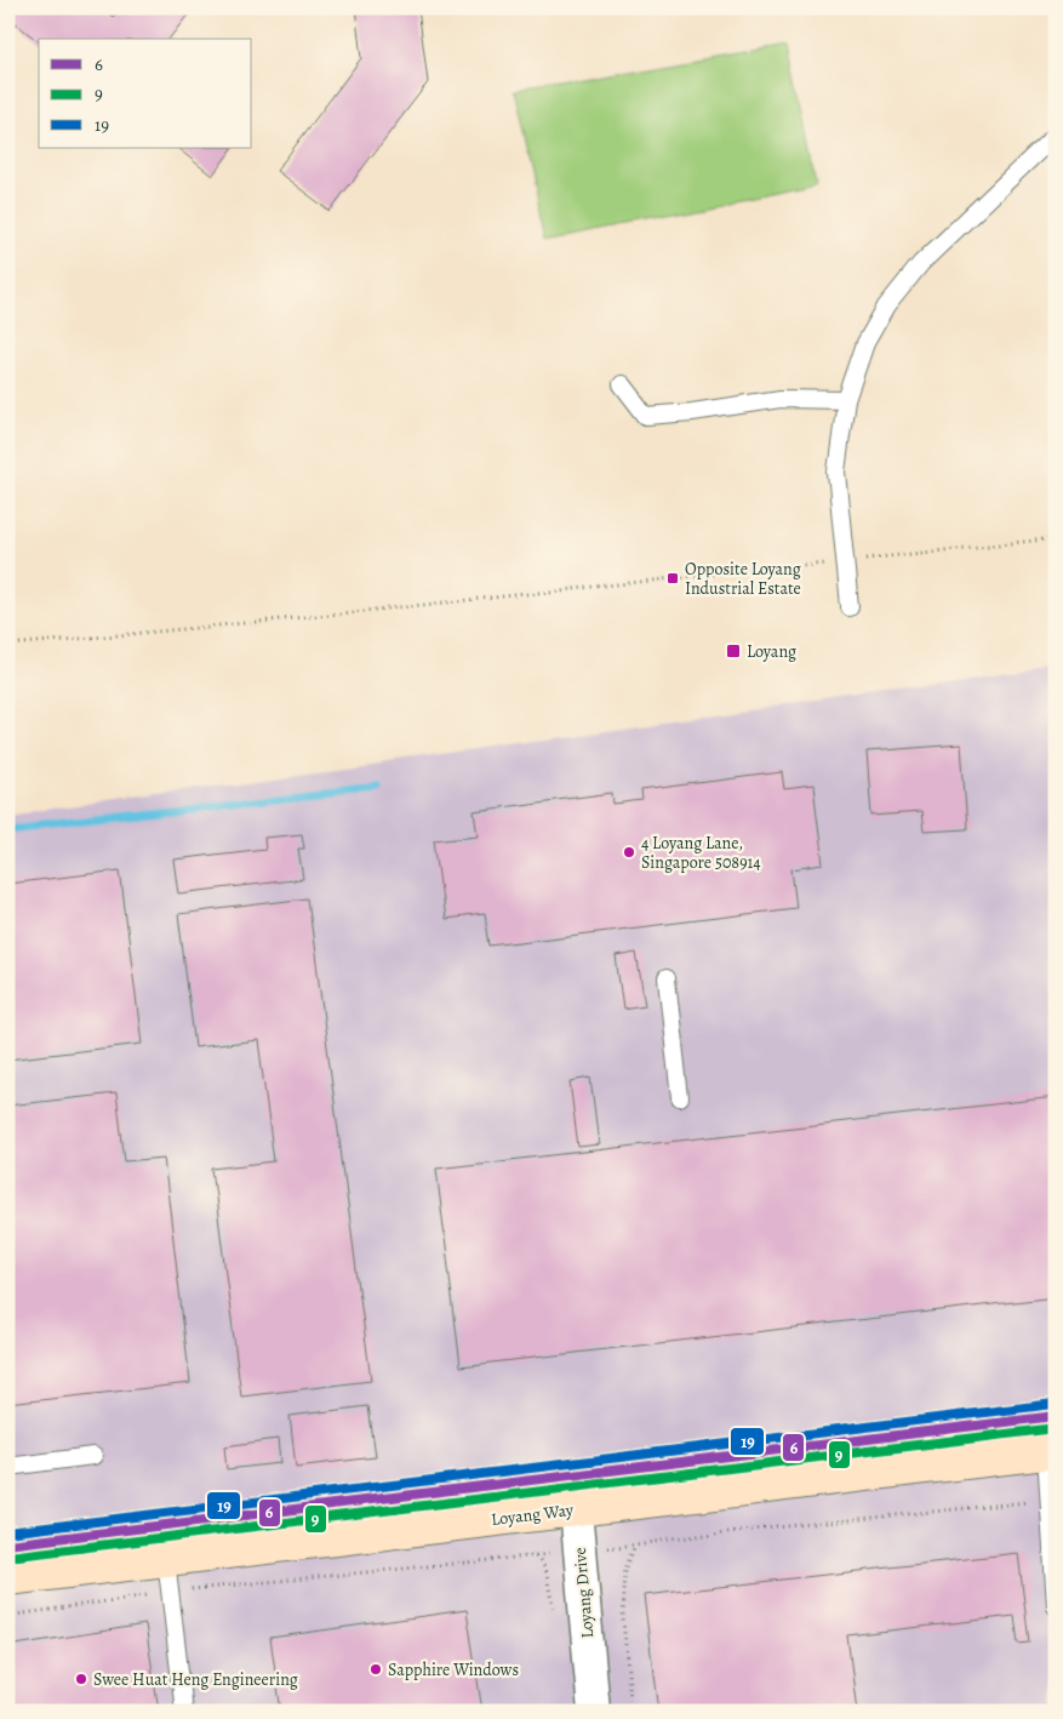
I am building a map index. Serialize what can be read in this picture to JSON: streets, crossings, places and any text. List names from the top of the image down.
{
  "streets": {
    "main road": ["Loyang Way"],
    "street": ["Loyang Drive"]
  },
  "crossings": [
    ["Loyang Way", "Loyang Drive"]
  ],
  "places": {
    "transit": ["Opposite Loyang Industrial Estate", "Loyang"],
    "other": ["4 Loyang Lane, Singapore 508914", "Sapphire Windows", "Swee Huat Heng Engineering"]
  },
  "lines": ["transit line 19", "transit line 6", "transit line 9"],
  "legend": ["6", "9", "19"]
}
